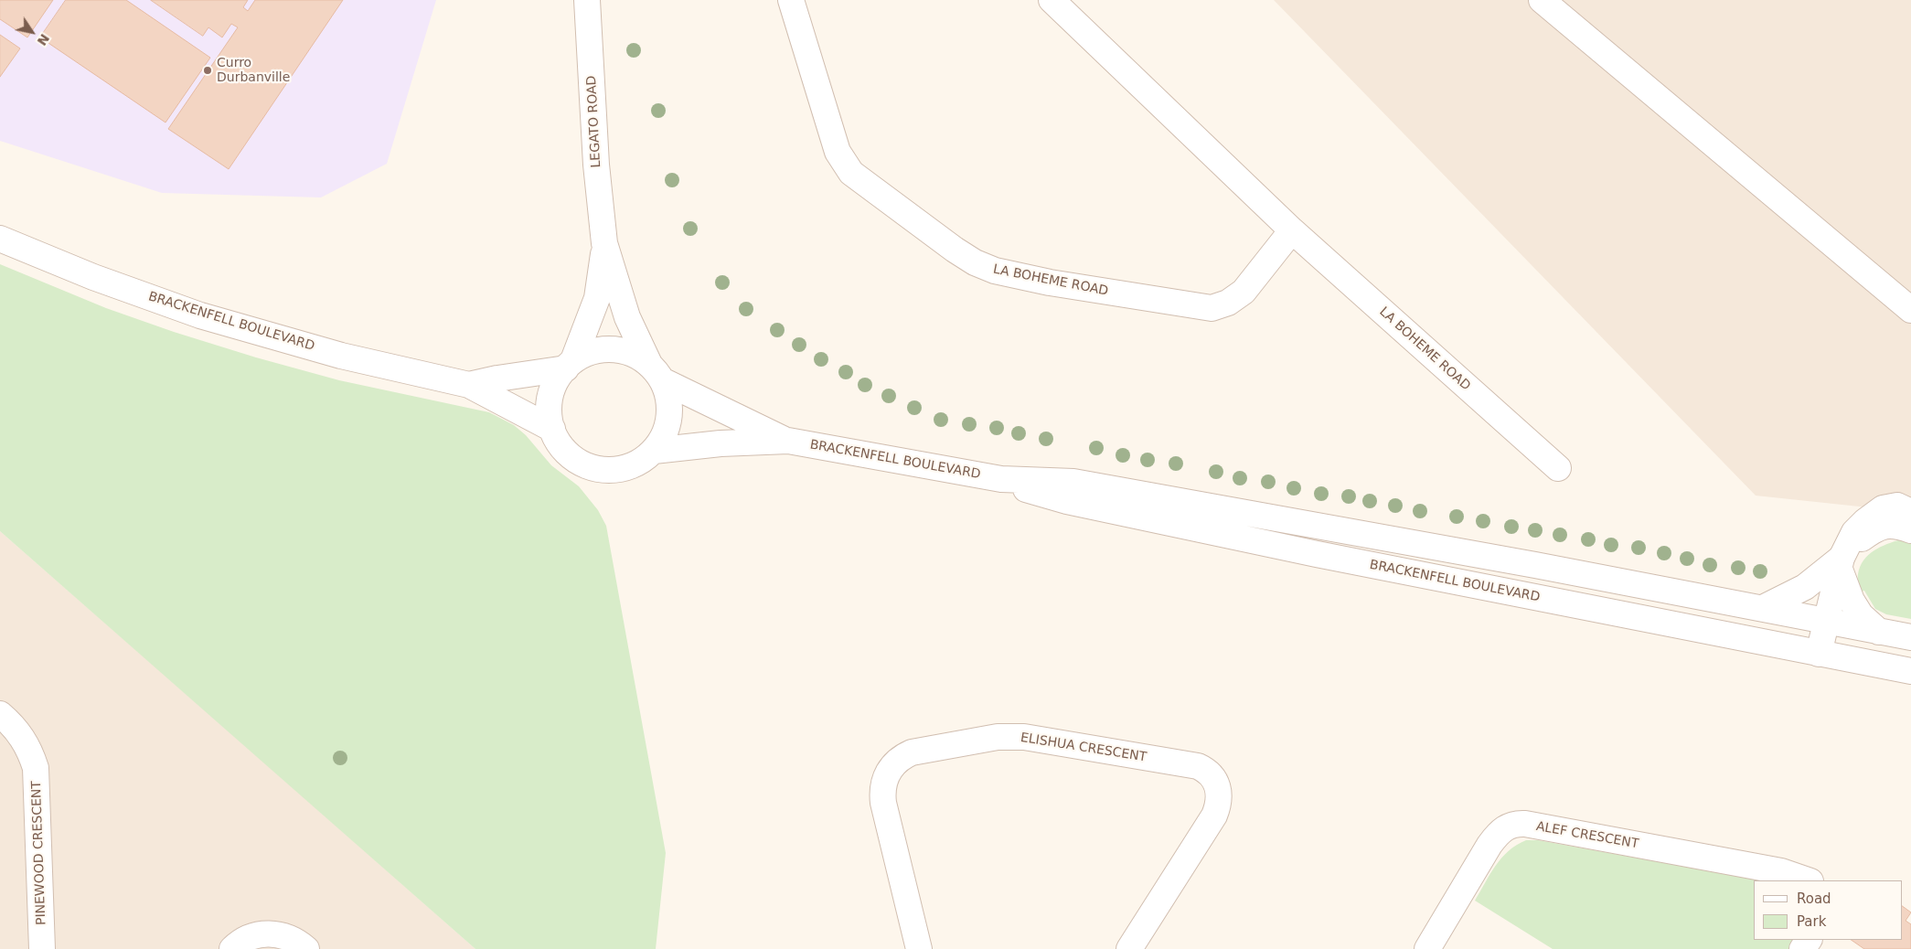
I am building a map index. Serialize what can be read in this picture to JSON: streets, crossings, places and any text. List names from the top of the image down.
{
  "streets": {
    "street": [
      "LEGATO ROAD",
      "LA BOHEME ROAD",
      "BRACKENFELL BOULEVARD",
      "ELISHUA CRESCENT",
      "ALEF CRESCENT",
      "PINEWOOD CRESCENT"
    ]
  },
  "crossings": [
    ["LEGATO ROAD", "BRACKENFELL BOULEVARD"]
  ],
  "places": ["Curro Durbanville"],
  "legend": ["Road", "Park"],
  "north": "bottom right"
}
